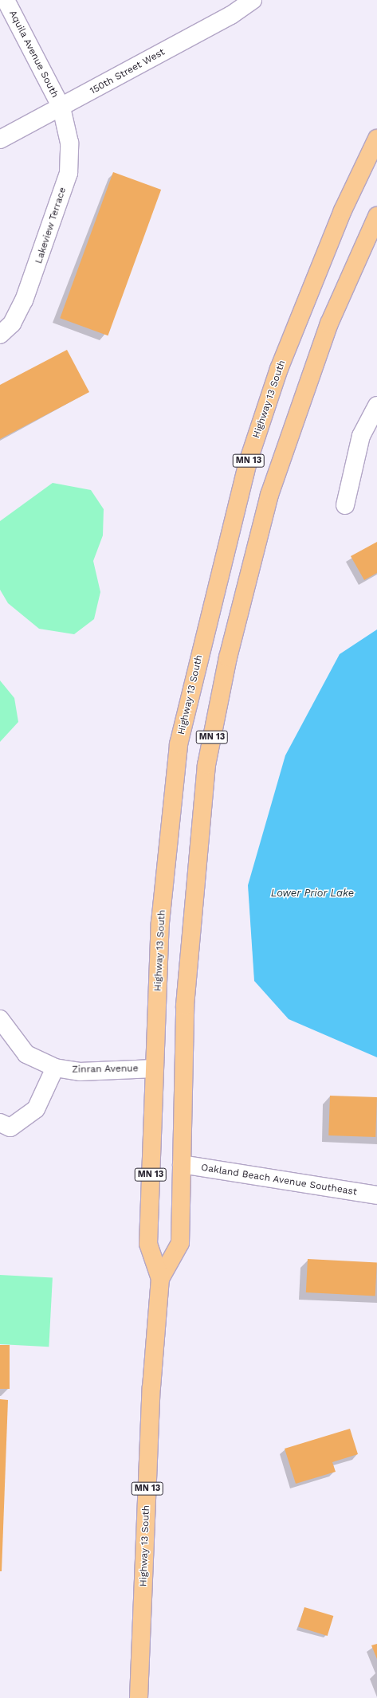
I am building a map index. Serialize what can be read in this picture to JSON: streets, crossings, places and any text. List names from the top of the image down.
{
  "streets": {
    "main road": ["Highway 13 South", "MN 13"],
    "street": [
      "Aquila Avenue South",
      "150th Street West",
      "Lakeview Terrace",
      "Zinran Avenue",
      "Oakland Beach Avenue Southeast"
    ]
  },
  "crossings": [
    ["Aquila Avenue South", "150th Street West"],
    ["Aquila Avenue South", "Lakeview Terrace"],
    ["150th Street West", "Lakeview Terrace"],
    ["Highway 13 South", "Zinran Avenue"],
    ["Highway 13 South", "Oakland Beach Avenue Southeast"]
  ],
  "water": ["Lower Prior Lake"]
}
